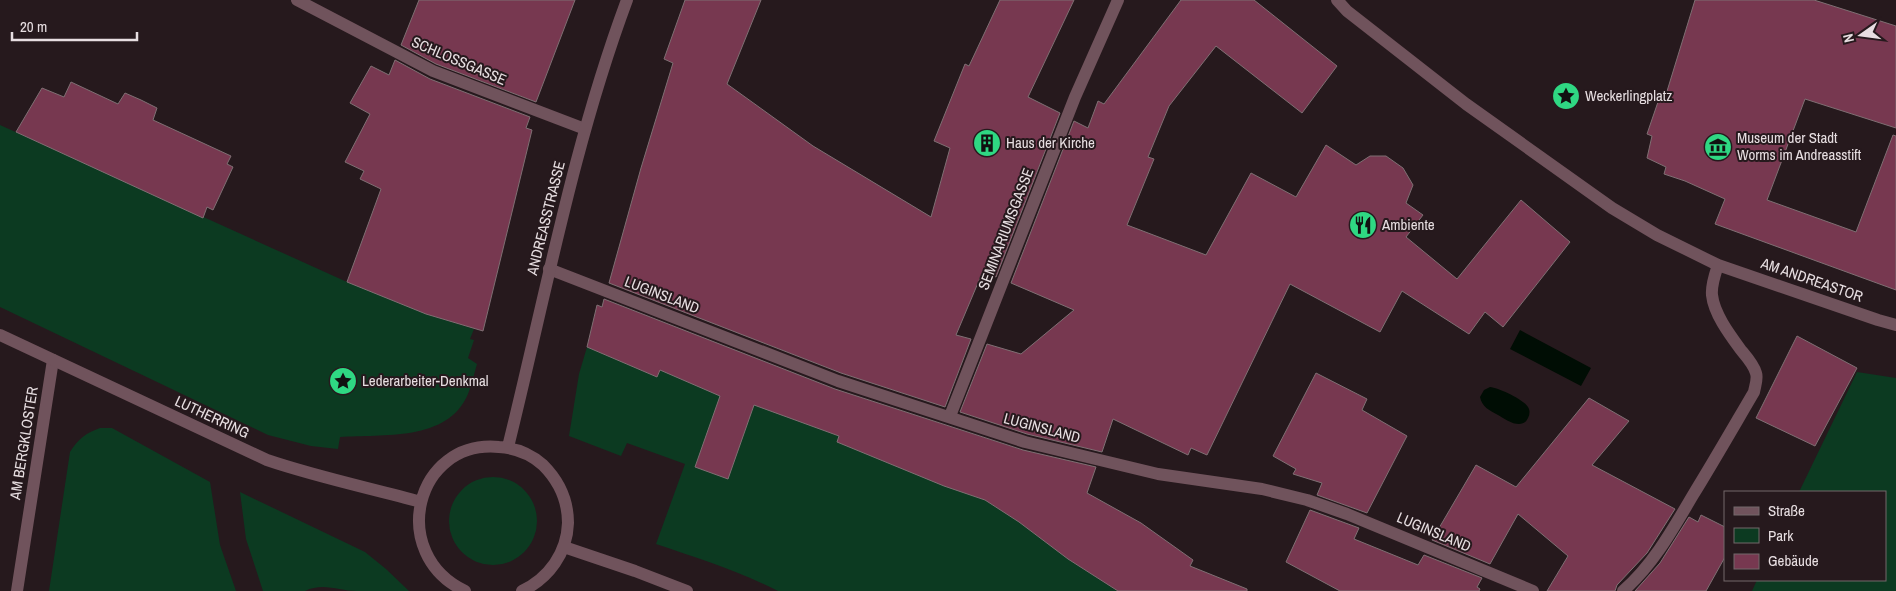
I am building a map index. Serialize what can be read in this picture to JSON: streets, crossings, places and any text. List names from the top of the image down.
{
  "streets": {
    "street": [
      "SCHLOSSGASSE",
      "ANDREASSTRASSE",
      "SEMINARIUMSGASSE",
      "AM ANDREASTOR",
      "LUGINSLAND",
      "LUTHERRING",
      "AM BERGKLOSTER"
    ]
  },
  "crossings": [
    ["SCHLOSSGASSE", "ANDREASSTRASSE"],
    ["ANDREASSTRASSE", "LUGINSLAND"],
    ["SEMINARIUMSGASSE", "LUGINSLAND"],
    ["LUTHERRING", "AM BERGKLOSTER"]
  ],
  "places": {
    "place": ["Weckerlingplatz", "Lederarbeiter-Denkmal"],
    "building": ["Haus der Kirche"],
    "museum": ["Museum der Stadt Worms im Andreasstift"],
    "restaurant": ["Ambiente"]
  },
  "legend": ["Straße", "Park", "Gebäude"],
  "scale_bar": "20 m",
  "north": "left"
}
